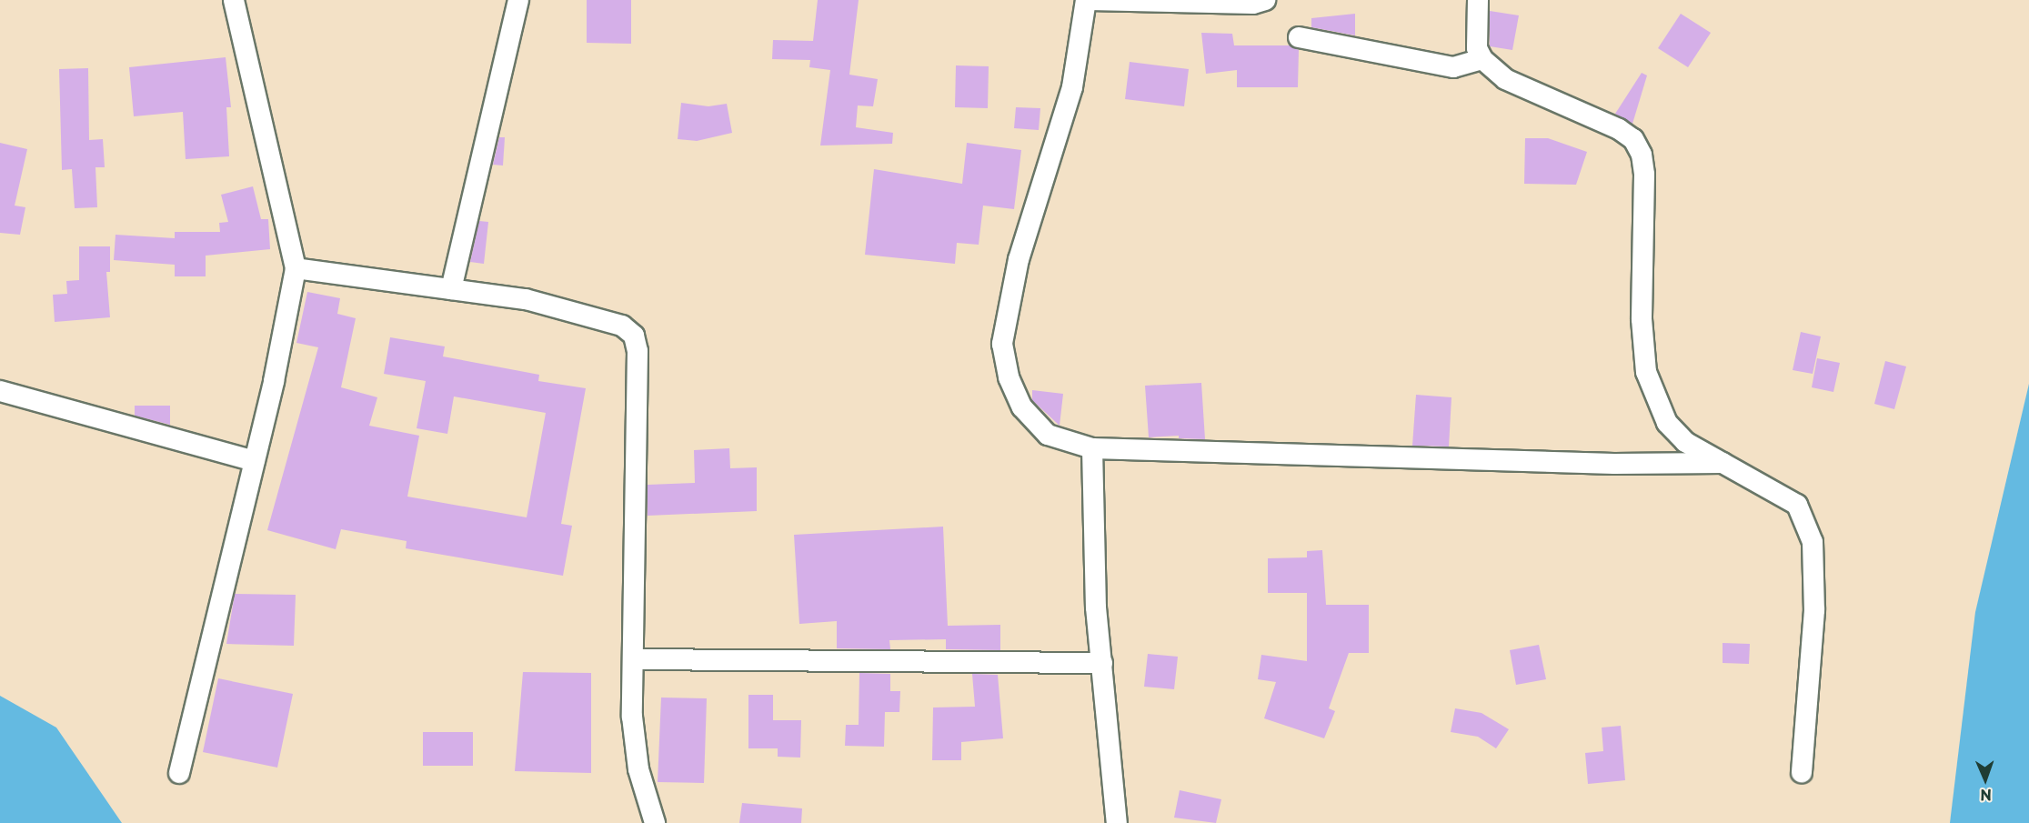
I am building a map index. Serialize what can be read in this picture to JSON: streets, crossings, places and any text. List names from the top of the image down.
{
  "north": "bottom"
}
